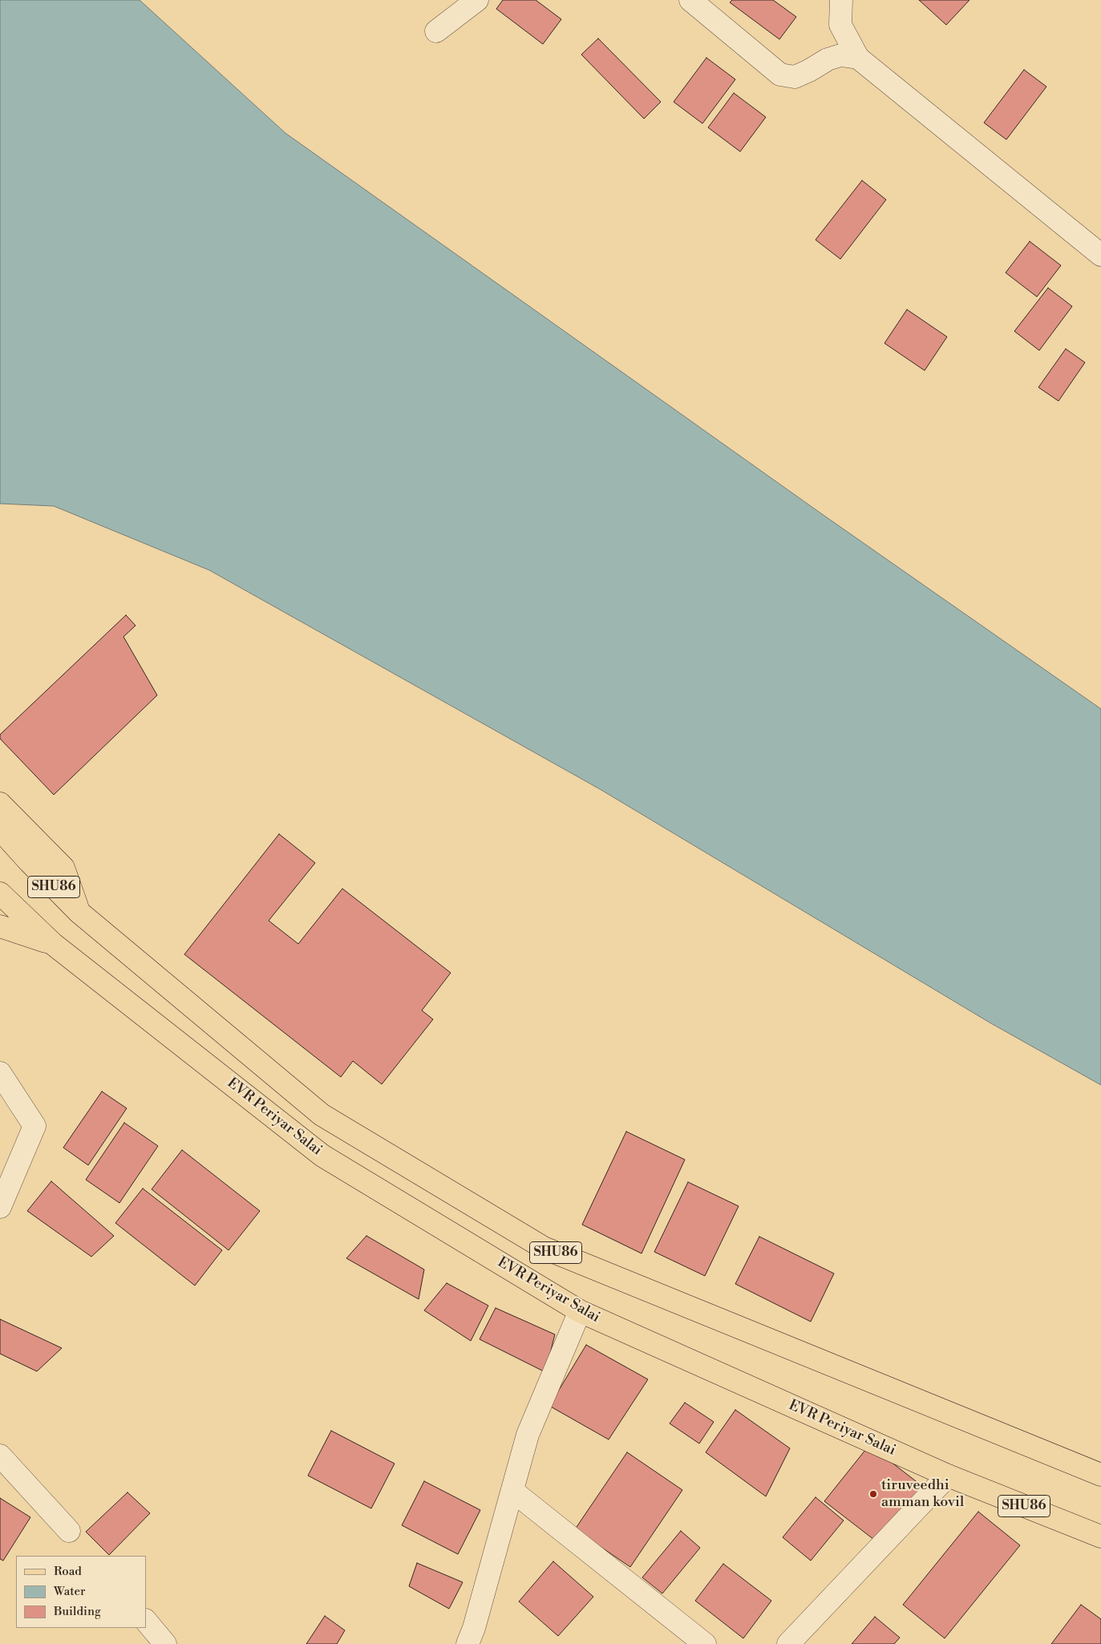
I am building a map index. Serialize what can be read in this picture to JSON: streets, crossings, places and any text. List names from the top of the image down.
{
  "streets": {
    "main road": ["SHU86", "EVR Periyar Salai"]
  },
  "crossings": [
    ["SHU86", "EVR Periyar Salai"]
  ],
  "places": ["tiruveedhi amman kovil"],
  "legend": ["Road", "Water", "Building"]
}
